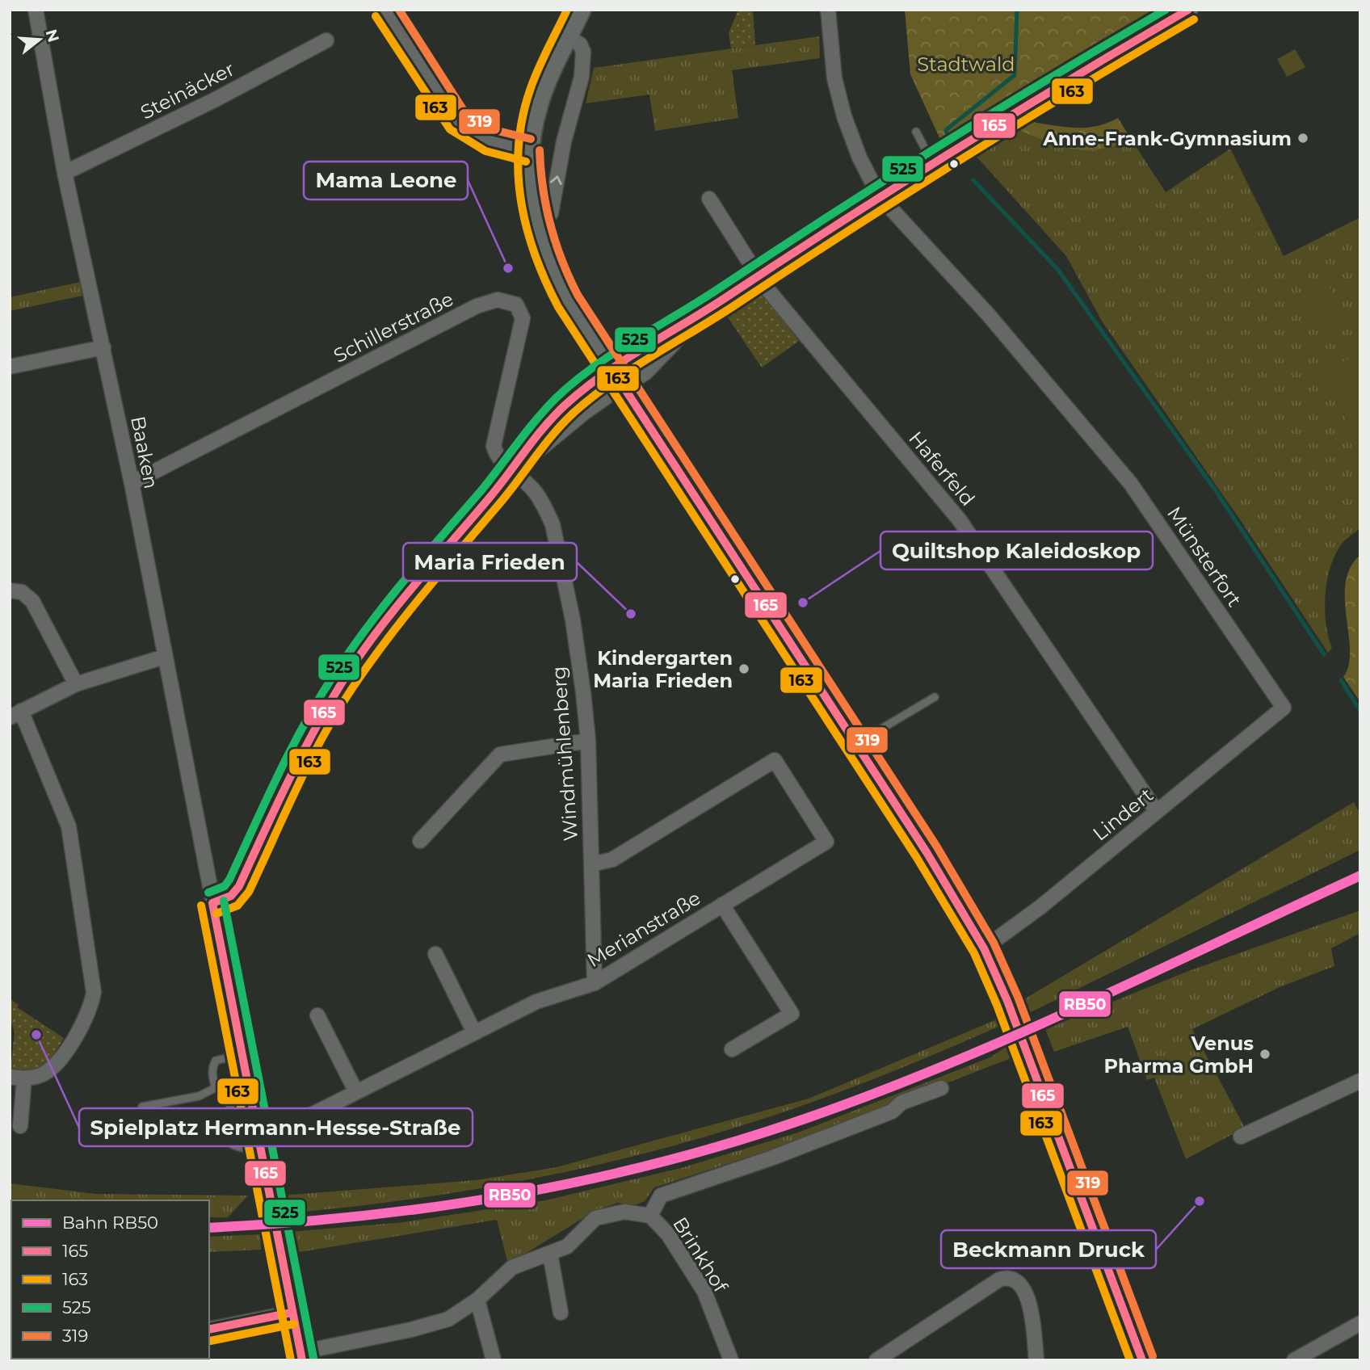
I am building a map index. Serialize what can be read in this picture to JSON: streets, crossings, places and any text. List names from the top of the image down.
{
  "streets": {
    "street": [
      "Steinäcker",
      "Schillerstraße",
      "Baaken",
      "Haferfeld",
      "Münsterfort",
      "Windmühlenberg",
      "Lindert",
      "Merianstraße",
      "Brinkhof"
    ]
  },
  "crossings": [
    ["Steinäcker", "Baaken"],
    ["Schillerstraße", "Baaken"],
    ["Schillerstraße", "Windmühlenberg"],
    ["Baaken", "Merianstraße"],
    ["Baaken", "Brinkhof"],
    ["Haferfeld", "Lindert"],
    ["Münsterfort", "Lindert"],
    ["Windmühlenberg", "Merianstraße"]
  ],
  "parks": ["Stadtwald"],
  "places": [
    "Anne-Frank-Gymnasium",
    "Mama Leone",
    "Quiltshop Kaleidoskop",
    "Maria Frieden",
    "Kindergarten Maria Frieden",
    "Spielplatz Hermann-Hesse-Straße",
    "Venus Pharma GmbH",
    "Beckmann Druck"
  ],
  "lines": [
    "transit line 165",
    "transit line 163",
    "transit line 525",
    "transit line 319",
    "rail line RB50"
  ],
  "legend": [
    "Bahn RB50",
    "165",
    "163",
    "525",
    "319"
  ],
  "north": "right"
}
